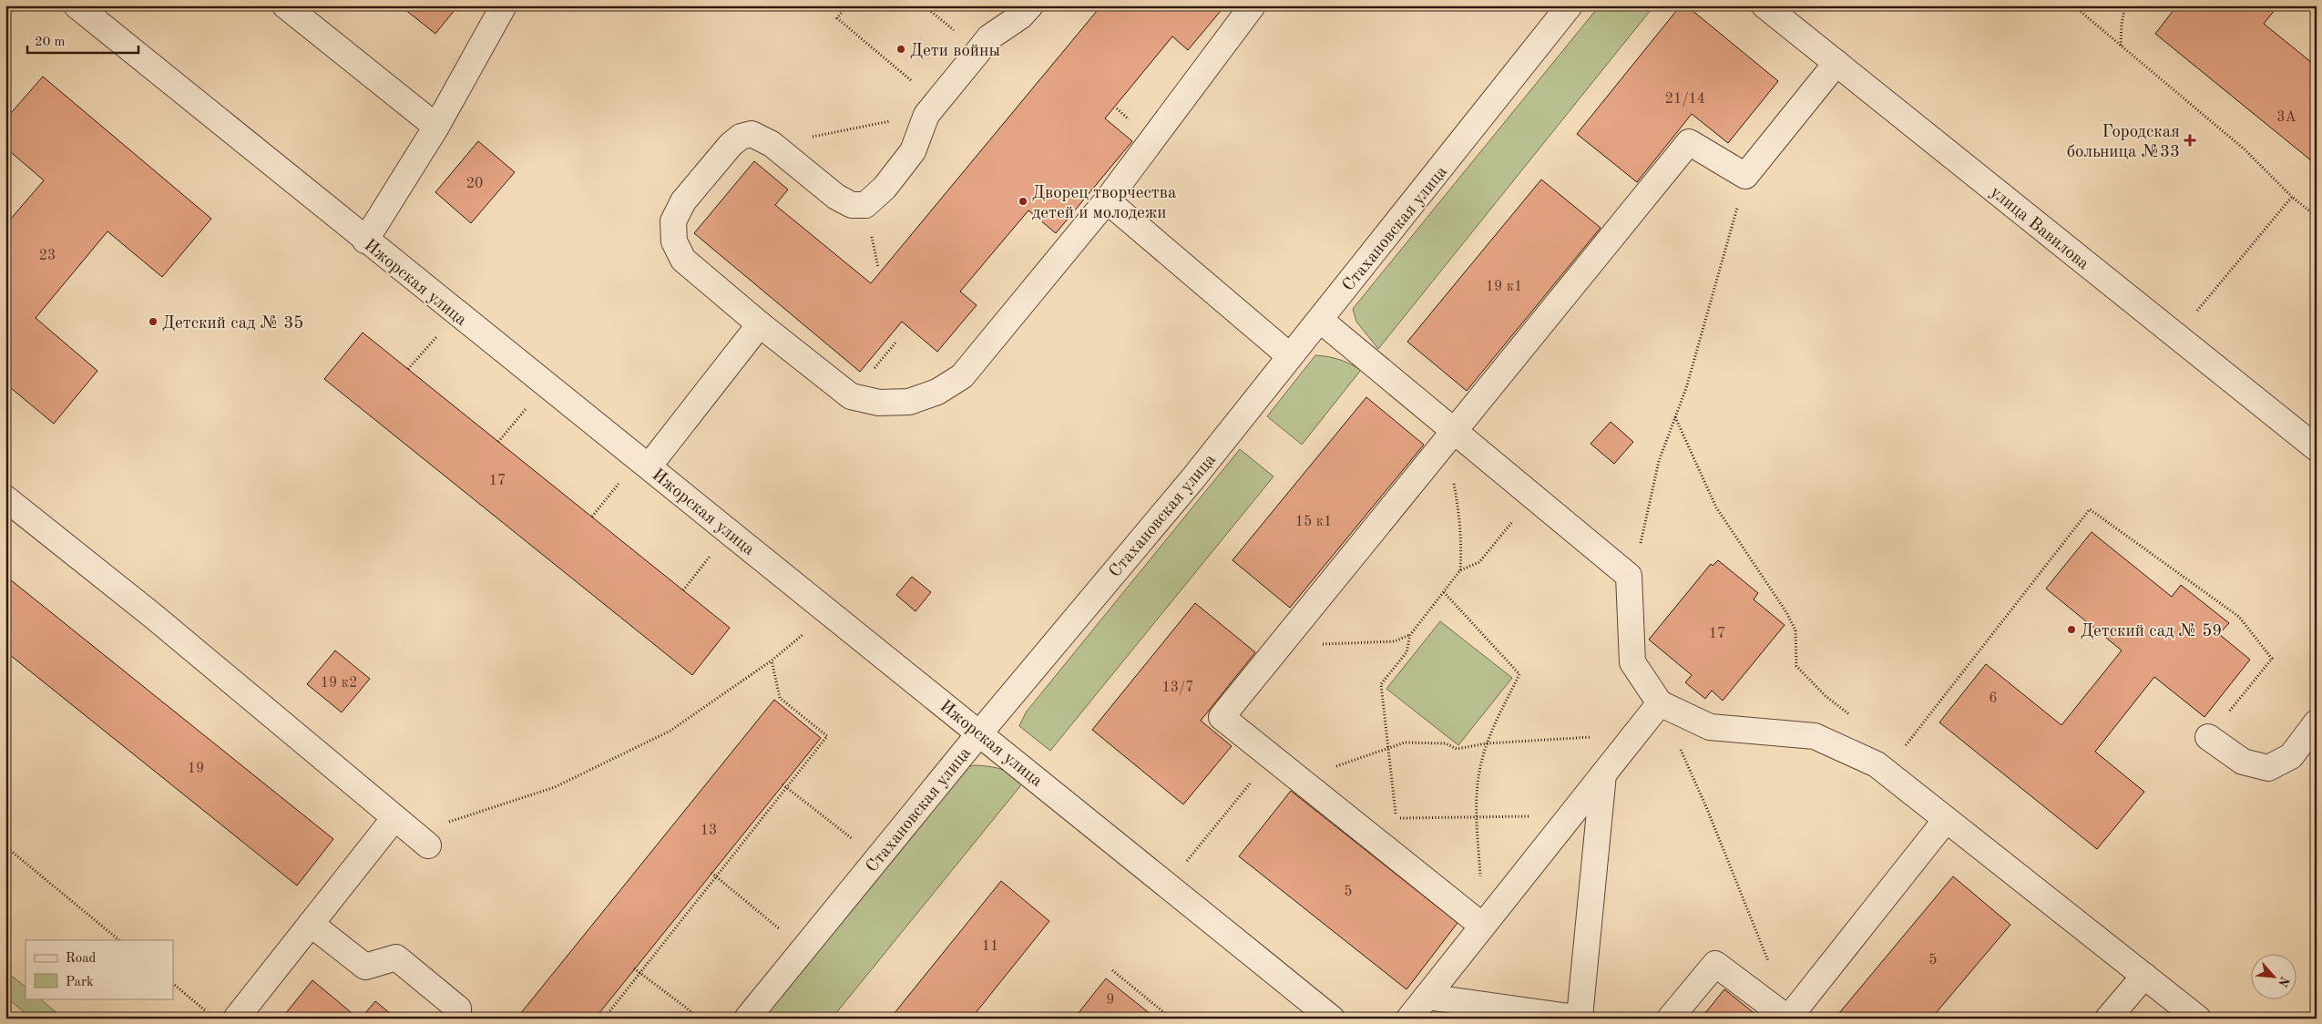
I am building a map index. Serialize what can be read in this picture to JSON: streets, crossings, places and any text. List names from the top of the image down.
{
  "streets": {
    "street": ["улица Вавилова", "Стахановская улица", "Ижорская улица"]
  },
  "crossings": [
    ["Стахановская улица", "Ижорская улица"]
  ],
  "places": {
    "other": [
      "Дети войны",
      "Дворец творчества детей и молодежи",
      "Детский сад № 35",
      "Детский сад № 59"
    ],
    "health": ["Городская больница №33"]
  },
  "house_numbers": [
    "21/14",
    "3А",
    "20",
    "23",
    "19 к1",
    "17",
    "15 к1",
    "17",
    "19 к2",
    "13/7",
    "6",
    "19",
    "13",
    "5",
    "11",
    "5",
    "9"
  ],
  "legend": ["Road", "Park"],
  "scale_bar": "20 m",
  "north": "bottom right"
}
